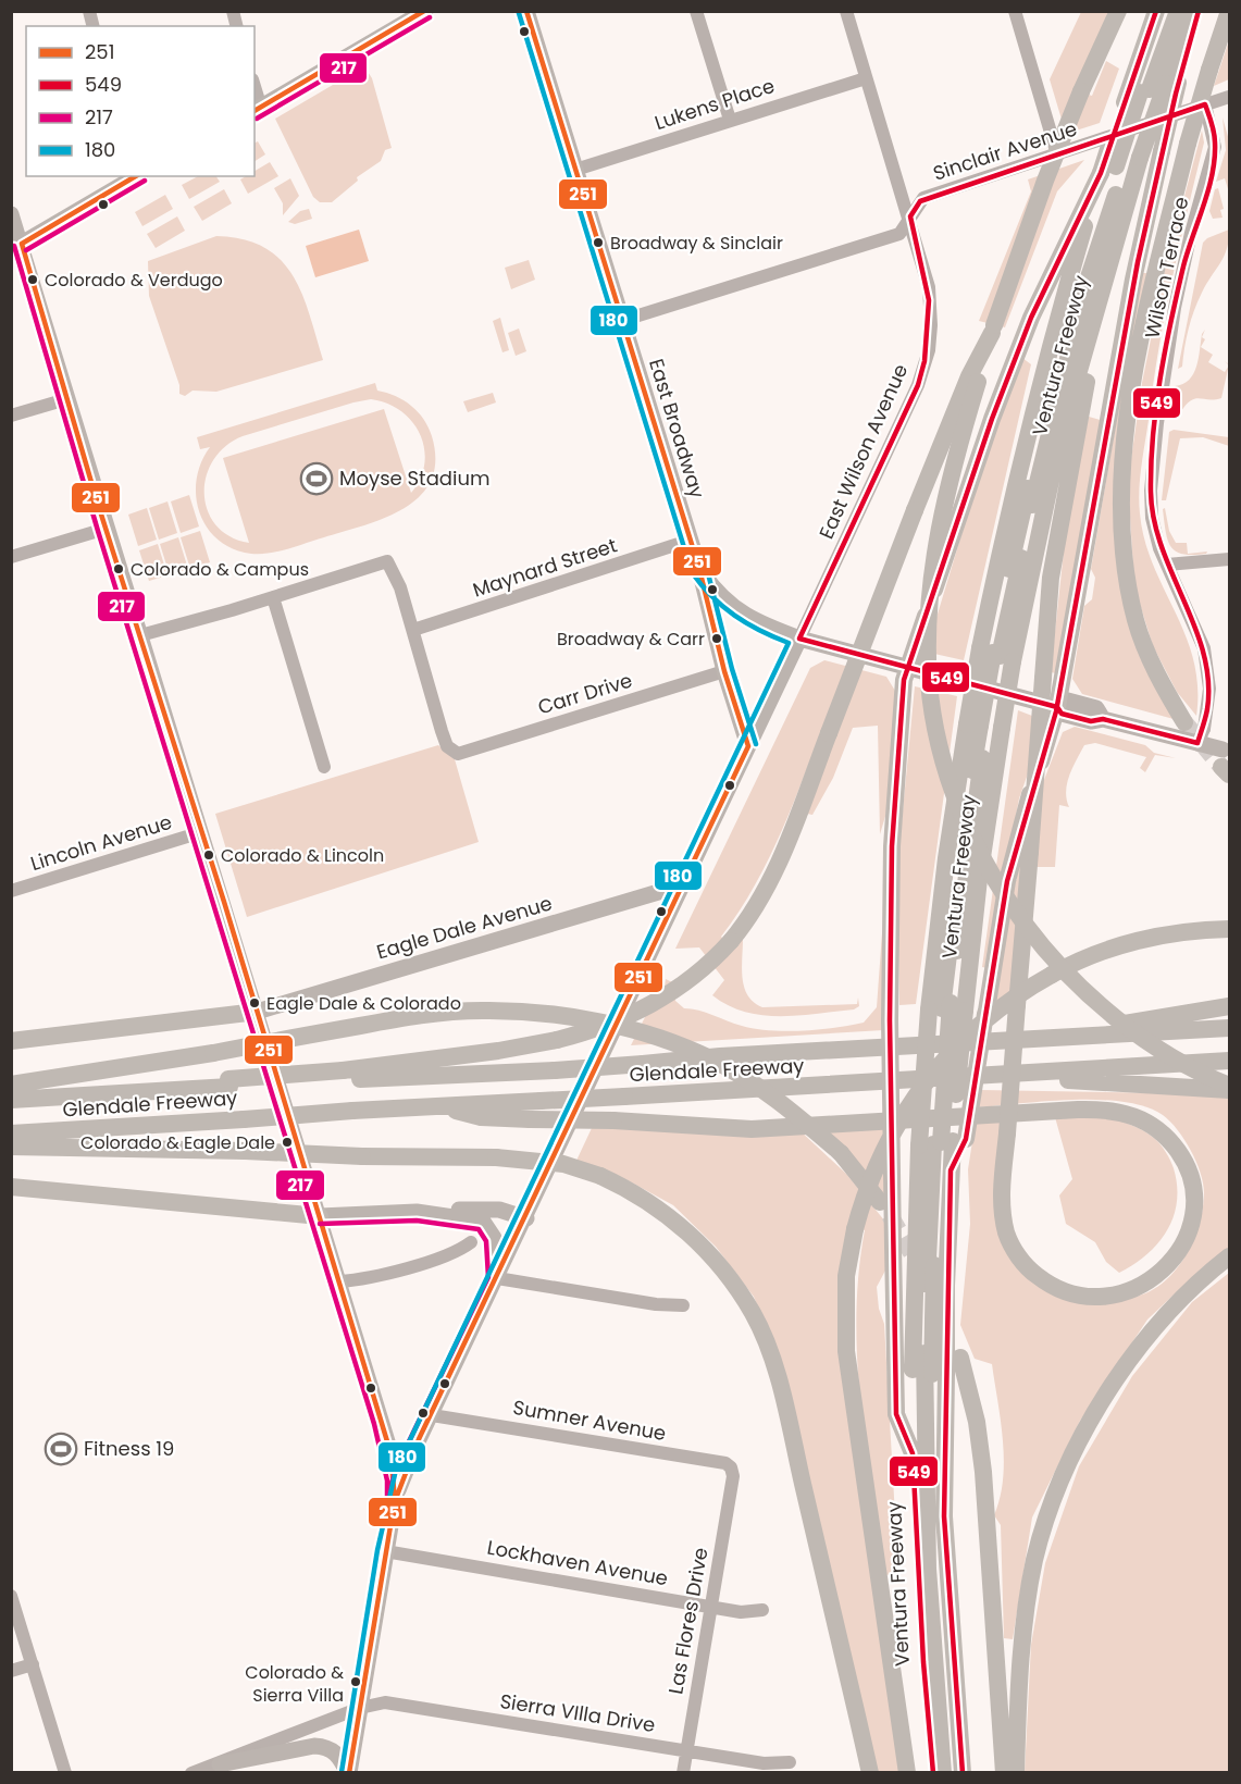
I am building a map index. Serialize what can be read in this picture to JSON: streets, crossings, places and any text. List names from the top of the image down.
{
  "streets": {
    "highway": ["Ventura Freeway", "Glendale Freeway"],
    "main road": ["East Broadway", "Eagle Dale Avenue"],
    "street": [
      "Lukens Place",
      "Sinclair Avenue",
      "Wilson Terrace",
      "East Wilson Avenue",
      "Maynard Street",
      "Carr Drive",
      "Lincoln Avenue",
      "Sumner Avenue",
      "Lockhaven Avenue",
      "Las Flores Drive",
      "Sierra VIlla Drive"
    ]
  },
  "crossings": [
    ["Lukens Place", "East Broadway"],
    ["Lukens Place", "East Wilson Avenue"],
    ["Sinclair Avenue", "Wilson Terrace"],
    ["Sinclair Avenue", "East Broadway"],
    ["Sinclair Avenue", "East Wilson Avenue"],
    ["East Broadway", "Maynard Street"],
    ["East Broadway", "Carr Drive"],
    ["Maynard Street", "Carr Drive"],
    ["Sumner Avenue", "Las Flores Drive"],
    ["Lockhaven Avenue", "Las Flores Drive"],
    ["Las Flores Drive", "Sierra VIlla Drive"]
  ],
  "places": {
    "other": [
      "Broadway & Sinclair",
      "Colorado & Verdugo",
      "Colorado & Campus",
      "Broadway & Carr",
      "Colorado & Lincoln",
      "Eagle Dale & Colorado",
      "Colorado & Eagle Dale",
      "Colorado & Sierra Villa"
    ],
    "sports": ["Moyse Stadium", "Fitness 19"]
  },
  "lines": [
    "transit line 251",
    "transit line 549",
    "transit line 180",
    "transit line 217"
  ],
  "legend": [
    "251",
    "549",
    "217",
    "180"
  ]
}
